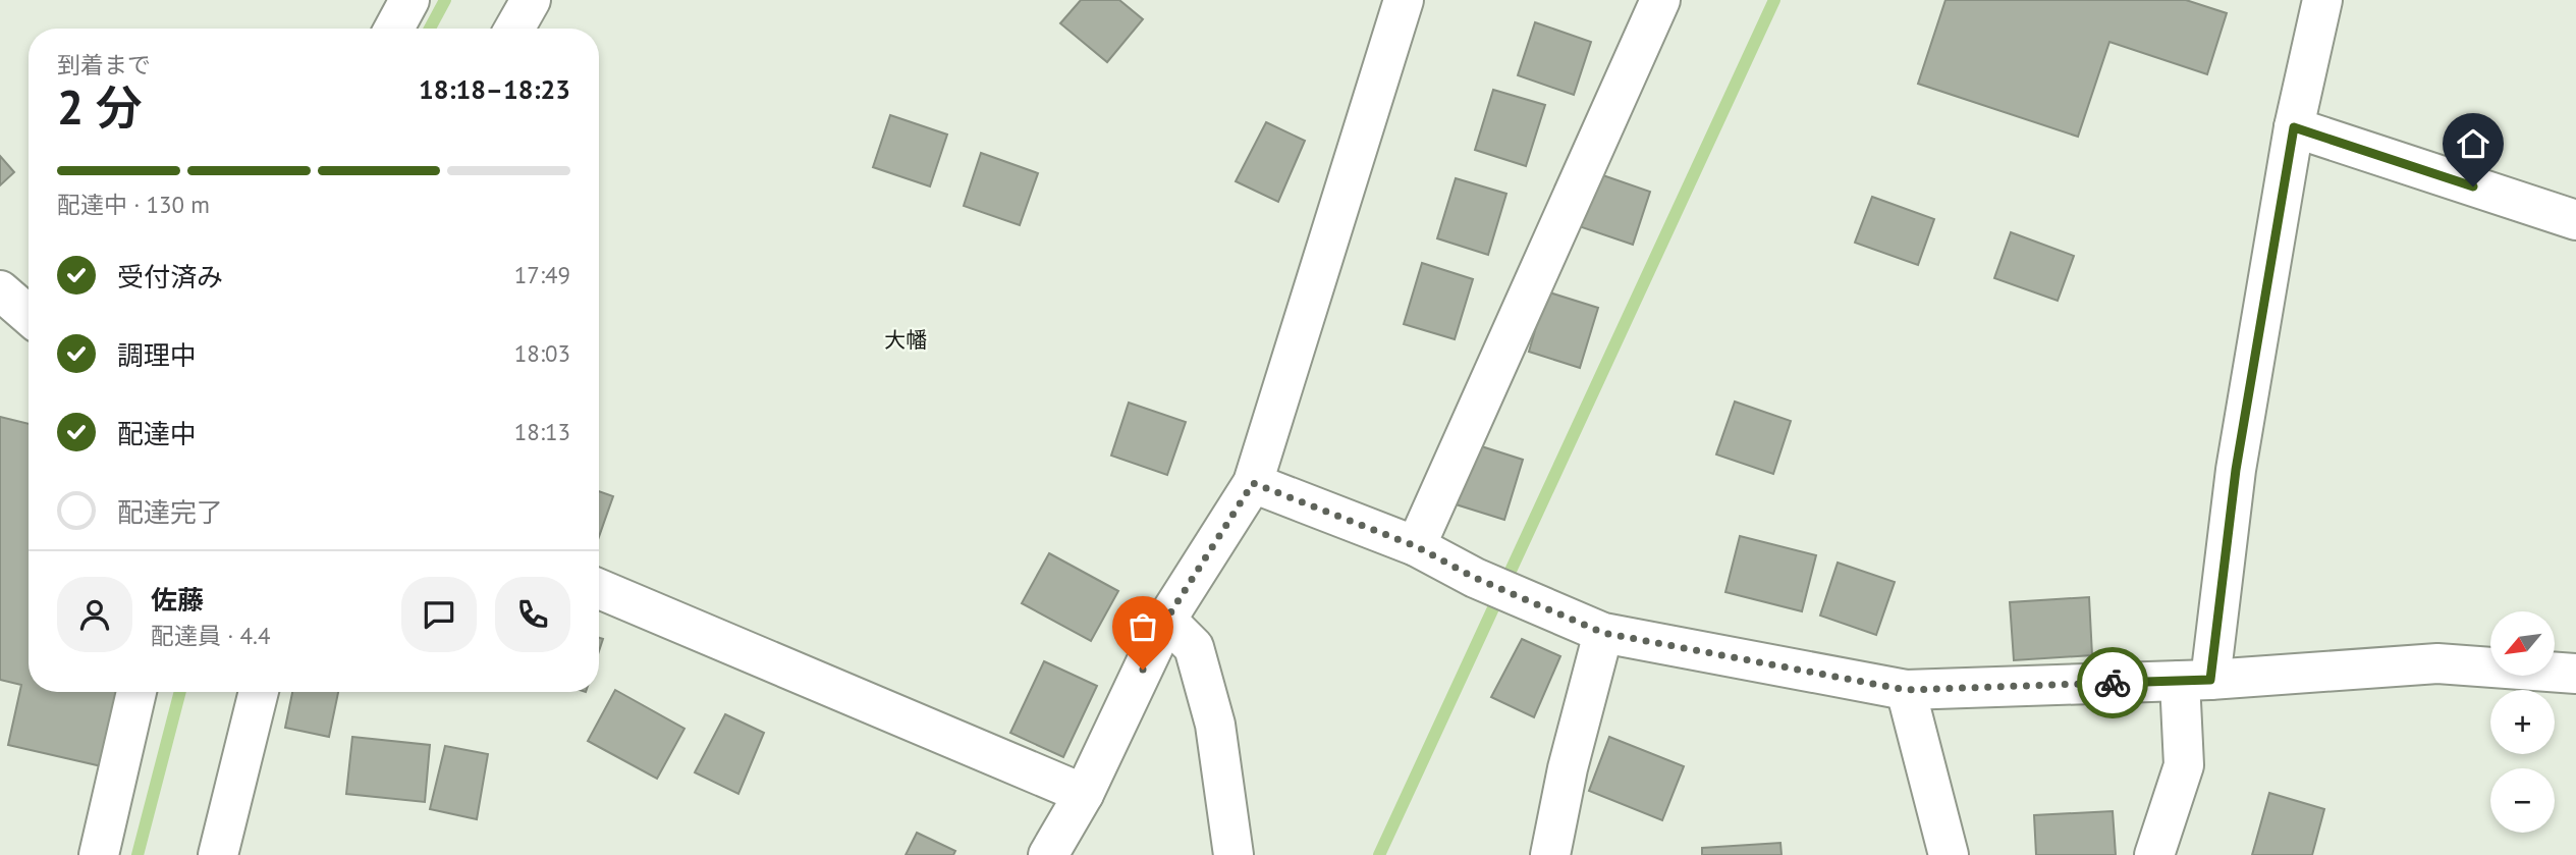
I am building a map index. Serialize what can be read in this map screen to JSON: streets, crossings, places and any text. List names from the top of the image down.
{
  "districts": ["大幡"],
  "north": "bottom left",
  "page": {
    "heading": ["2 分", "到着まで", "18:18–18:23"],
    "panel": ["佐藤", "配達員 · 4.4"],
    "bar": "配達中 · 130 m",
    "list": [
      ["受付済み", "17:49"],
      ["調理中", "18:03"],
      ["配達中", "18:13"],
      "配達完了"
    ],
    "map_buttons": ["+", "−"]
  }
}
